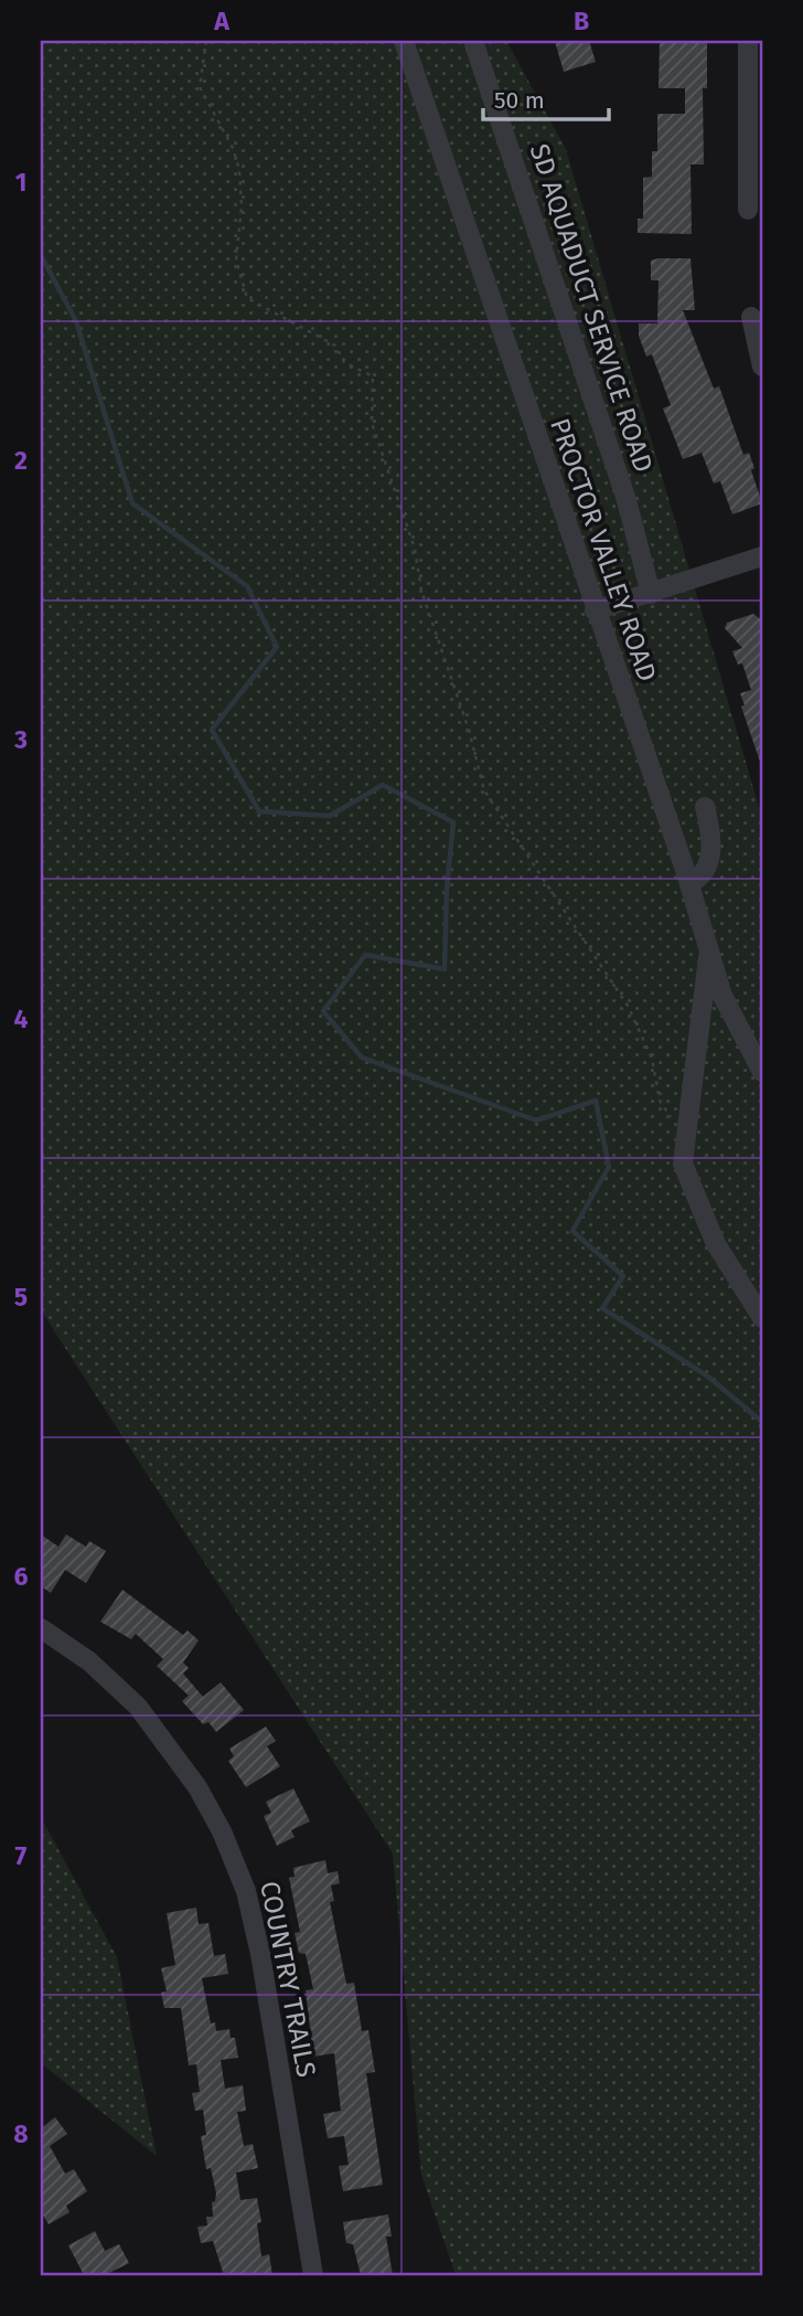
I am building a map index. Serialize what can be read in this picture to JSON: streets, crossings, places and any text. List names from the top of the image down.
{
  "streets": {
    "street": ["SD AQUADUCT SERVICE ROAD", "PROCTOR VALLEY ROAD", "COUNTRY TRAILS"]
  },
  "scale_bar": "50 m",
  "grid": {
    "columns": ["A", "B"],
    "rows": [
      "1",
      "2",
      "3",
      "4",
      "5",
      "6",
      "7",
      "8"
    ]
  }
}
